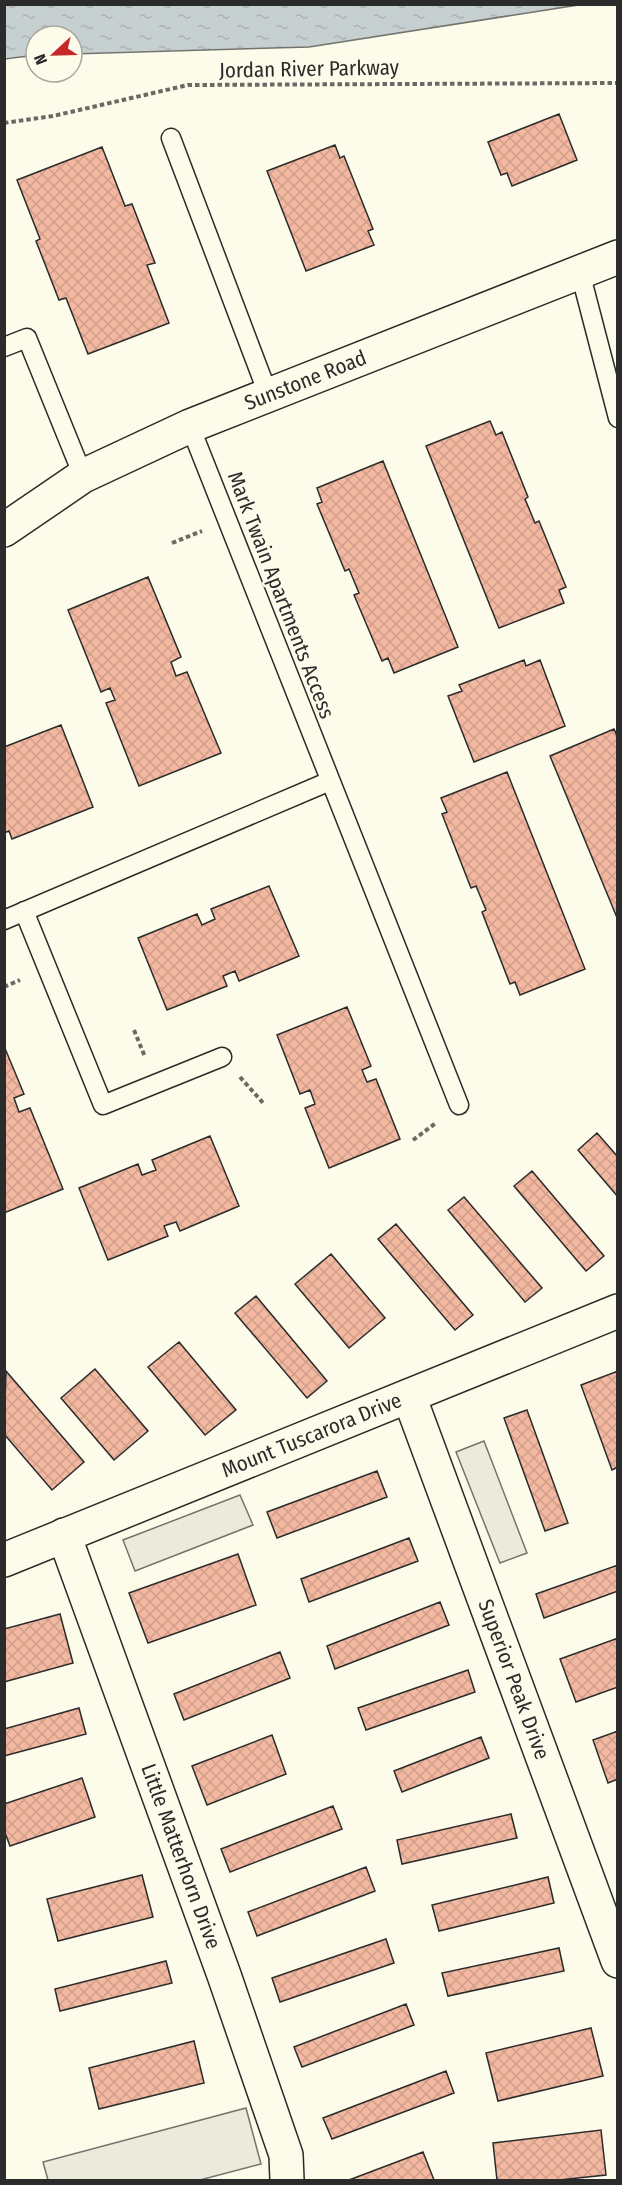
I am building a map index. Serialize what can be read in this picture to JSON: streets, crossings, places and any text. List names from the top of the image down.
{
  "streets": {
    "street": [
      "Sunstone Road",
      "Mount Tuscarora Drive",
      "Superior Peak Drive",
      "Little Matterhorn Drive"
    ],
    "lane": ["Mark Twain Apartments Access"],
    "path": ["Jordan River Parkway"]
  },
  "crossings": [
    ["Sunstone Road", "Mark Twain Apartments Access"],
    ["Mount Tuscarora Drive", "Superior Peak Drive"],
    ["Mount Tuscarora Drive", "Little Matterhorn Drive"]
  ],
  "north": "left"
}
